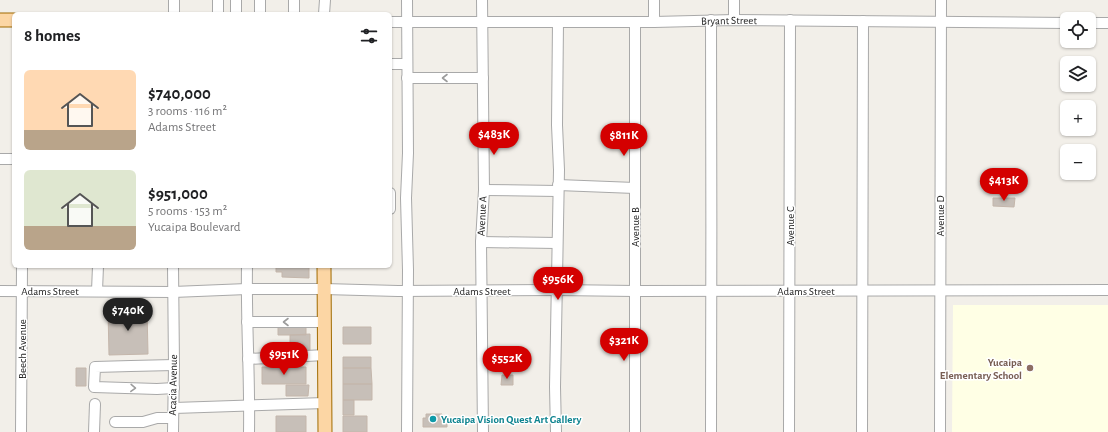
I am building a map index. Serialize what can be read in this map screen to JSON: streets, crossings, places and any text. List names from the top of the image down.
{
  "streets": {
    "street": [
      "Bryant Street",
      "Avenue A",
      "Avenue D",
      "Avenue C",
      "Avenue B",
      "Adams Street",
      "Beech Avenue",
      "Acacia Avenue"
    ]
  },
  "crossings": [
    ["Bryant Street", "Avenue A"],
    ["Bryant Street", "Avenue D"],
    ["Bryant Street", "Avenue C"],
    ["Bryant Street", "Avenue B"],
    ["Avenue A", "Adams Street"],
    ["Avenue D", "Adams Street"],
    ["Avenue C", "Adams Street"],
    ["Avenue B", "Adams Street"],
    ["Adams Street", "Beech Avenue"],
    ["Adams Street", "Acacia Avenue"]
  ],
  "places": ["Yucaipa Elementary School", "Yucaipa Vision Quest Art Gallery"],
  "page": {
    "map_buttons": ["+", "−"],
    "heading": "8 homes",
    "list": [
      {
        "name": "$740,000",
        "note": "3 rooms · 116 m² · Adams Street"
      },
      {
        "name": "$951,000",
        "note": "5 rooms · 153 m² · Yucaipa Boulevard"
      }
    ],
    "price": [
      "$483K",
      "$811K",
      "$413K",
      "$956K",
      "$740K",
      "$321K",
      "$951K",
      "$552K"
    ]
  }
}
